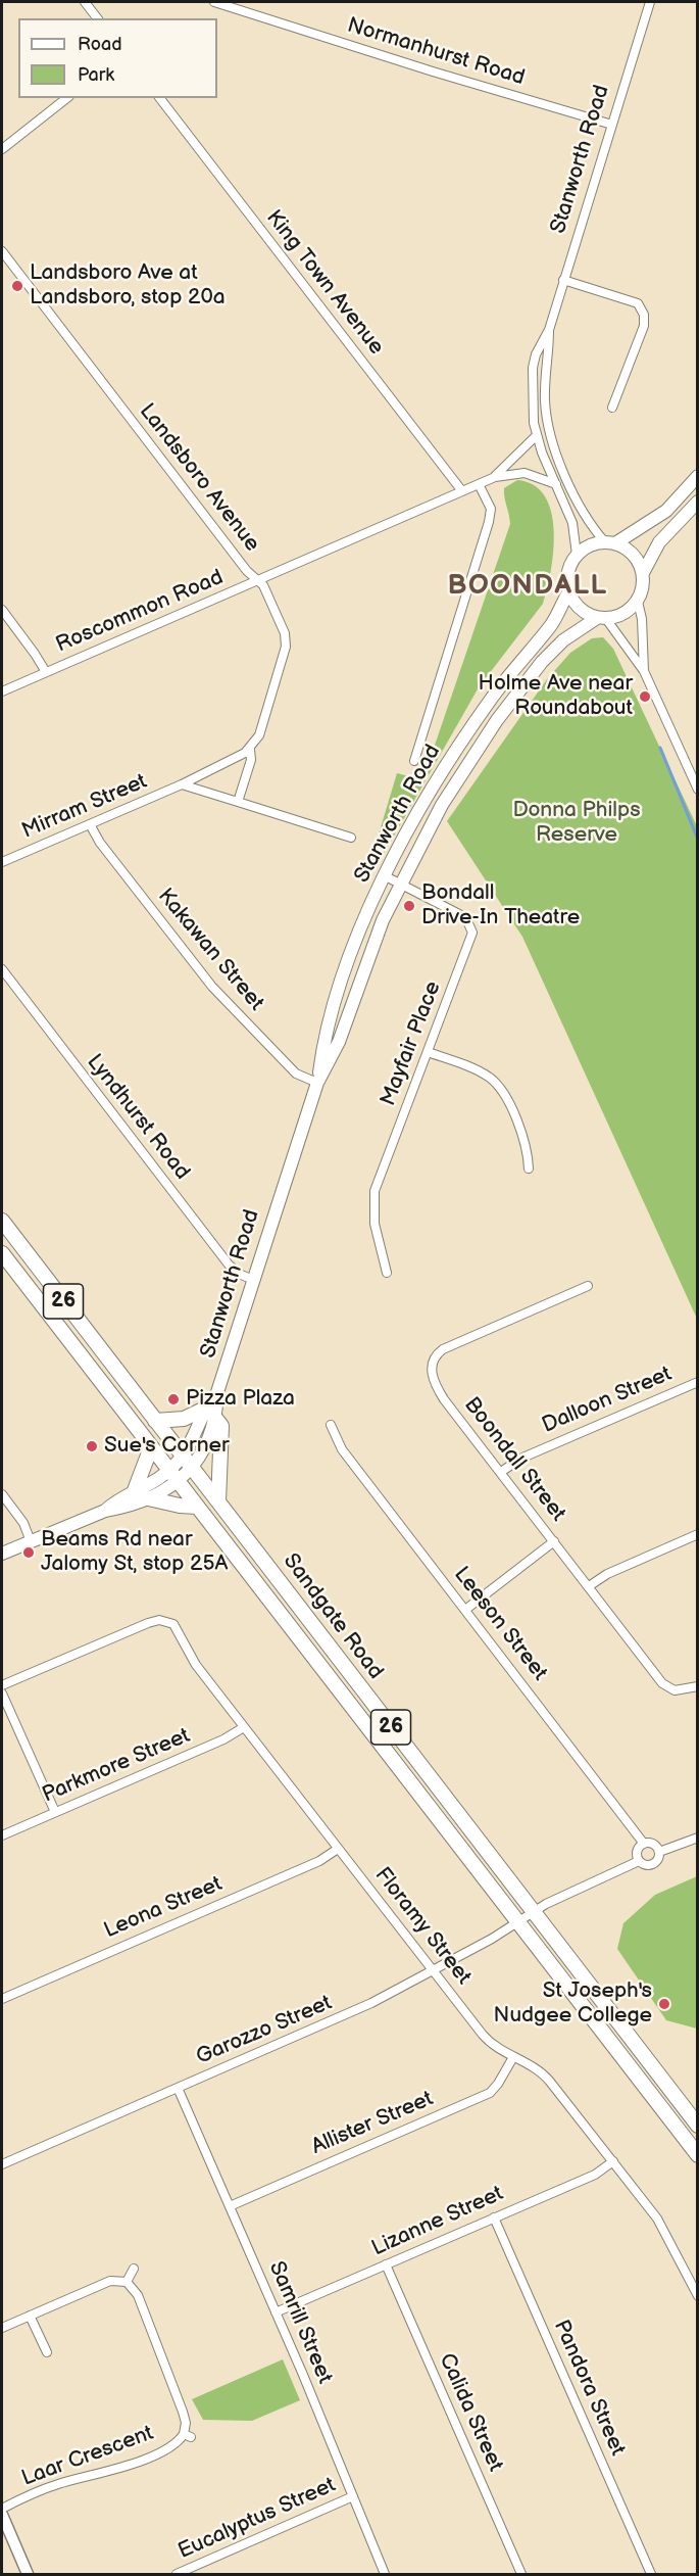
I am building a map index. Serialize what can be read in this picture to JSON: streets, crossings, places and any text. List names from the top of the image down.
{
  "streets": {
    "highway": ["26", "Sandgate Road"],
    "main road": ["Stanworth Road"],
    "street": [
      "Normanhurst Road",
      "King Town Avenue",
      "Landsboro Avenue",
      "Roscommon Road",
      "Mirram Street",
      "Kakawan Street",
      "Mayfair Place",
      "Lyndhurst Road",
      "Dalloon Street",
      "Boondall Street",
      "Leeson Street",
      "Parkmore Street",
      "Leona Street",
      "Floramy Street",
      "Garozzo Street",
      "Allister Street",
      "Lizanne Street",
      "Samrill Street",
      "Pandora Street",
      "Calida Street",
      "Laar Crescent",
      "Eucalyptus Street"
    ]
  },
  "crossings": [
    ["Normanhurst Road", "Stanworth Road"],
    ["Stanworth Road", "Roscommon Road"],
    ["Stanworth Road", "Kakawan Street"],
    ["Stanworth Road", "Mayfair Place"],
    ["Stanworth Road", "Lyndhurst Road"],
    ["Stanworth Road", "Sandgate Road"],
    ["King Town Avenue", "Roscommon Road"],
    ["Landsboro Avenue", "Roscommon Road"],
    ["Landsboro Avenue", "Mirram Street"],
    ["Mirram Street", "Kakawan Street"],
    ["Dalloon Street", "Boondall Street"],
    ["Sandgate Road", "Garozzo Street"],
    ["Leeson Street", "Garozzo Street"],
    ["Parkmore Street", "Floramy Street"],
    ["Leona Street", "Floramy Street"],
    ["Floramy Street", "Garozzo Street"],
    ["Floramy Street", "Allister Street"],
    ["Floramy Street", "Lizanne Street"],
    ["Garozzo Street", "Samrill Street"],
    ["Allister Street", "Samrill Street"],
    ["Lizanne Street", "Samrill Street"],
    ["Lizanne Street", "Pandora Street"],
    ["Lizanne Street", "Calida Street"],
    ["Samrill Street", "Eucalyptus Street"]
  ],
  "districts": ["BOONDALL"],
  "parks": ["Donna Philps Reserve"],
  "places": [
    "Landsboro Ave at Landsboro, stop 20a",
    "Holme Ave near Roundabout",
    "Bondall Drive-In Theatre",
    "Pizza Plaza",
    "Sue's Corner",
    "Beams Rd near Jalomy St, stop 25A",
    "St Joseph's Nudgee College"
  ],
  "legend": ["Road", "Park"]
}
